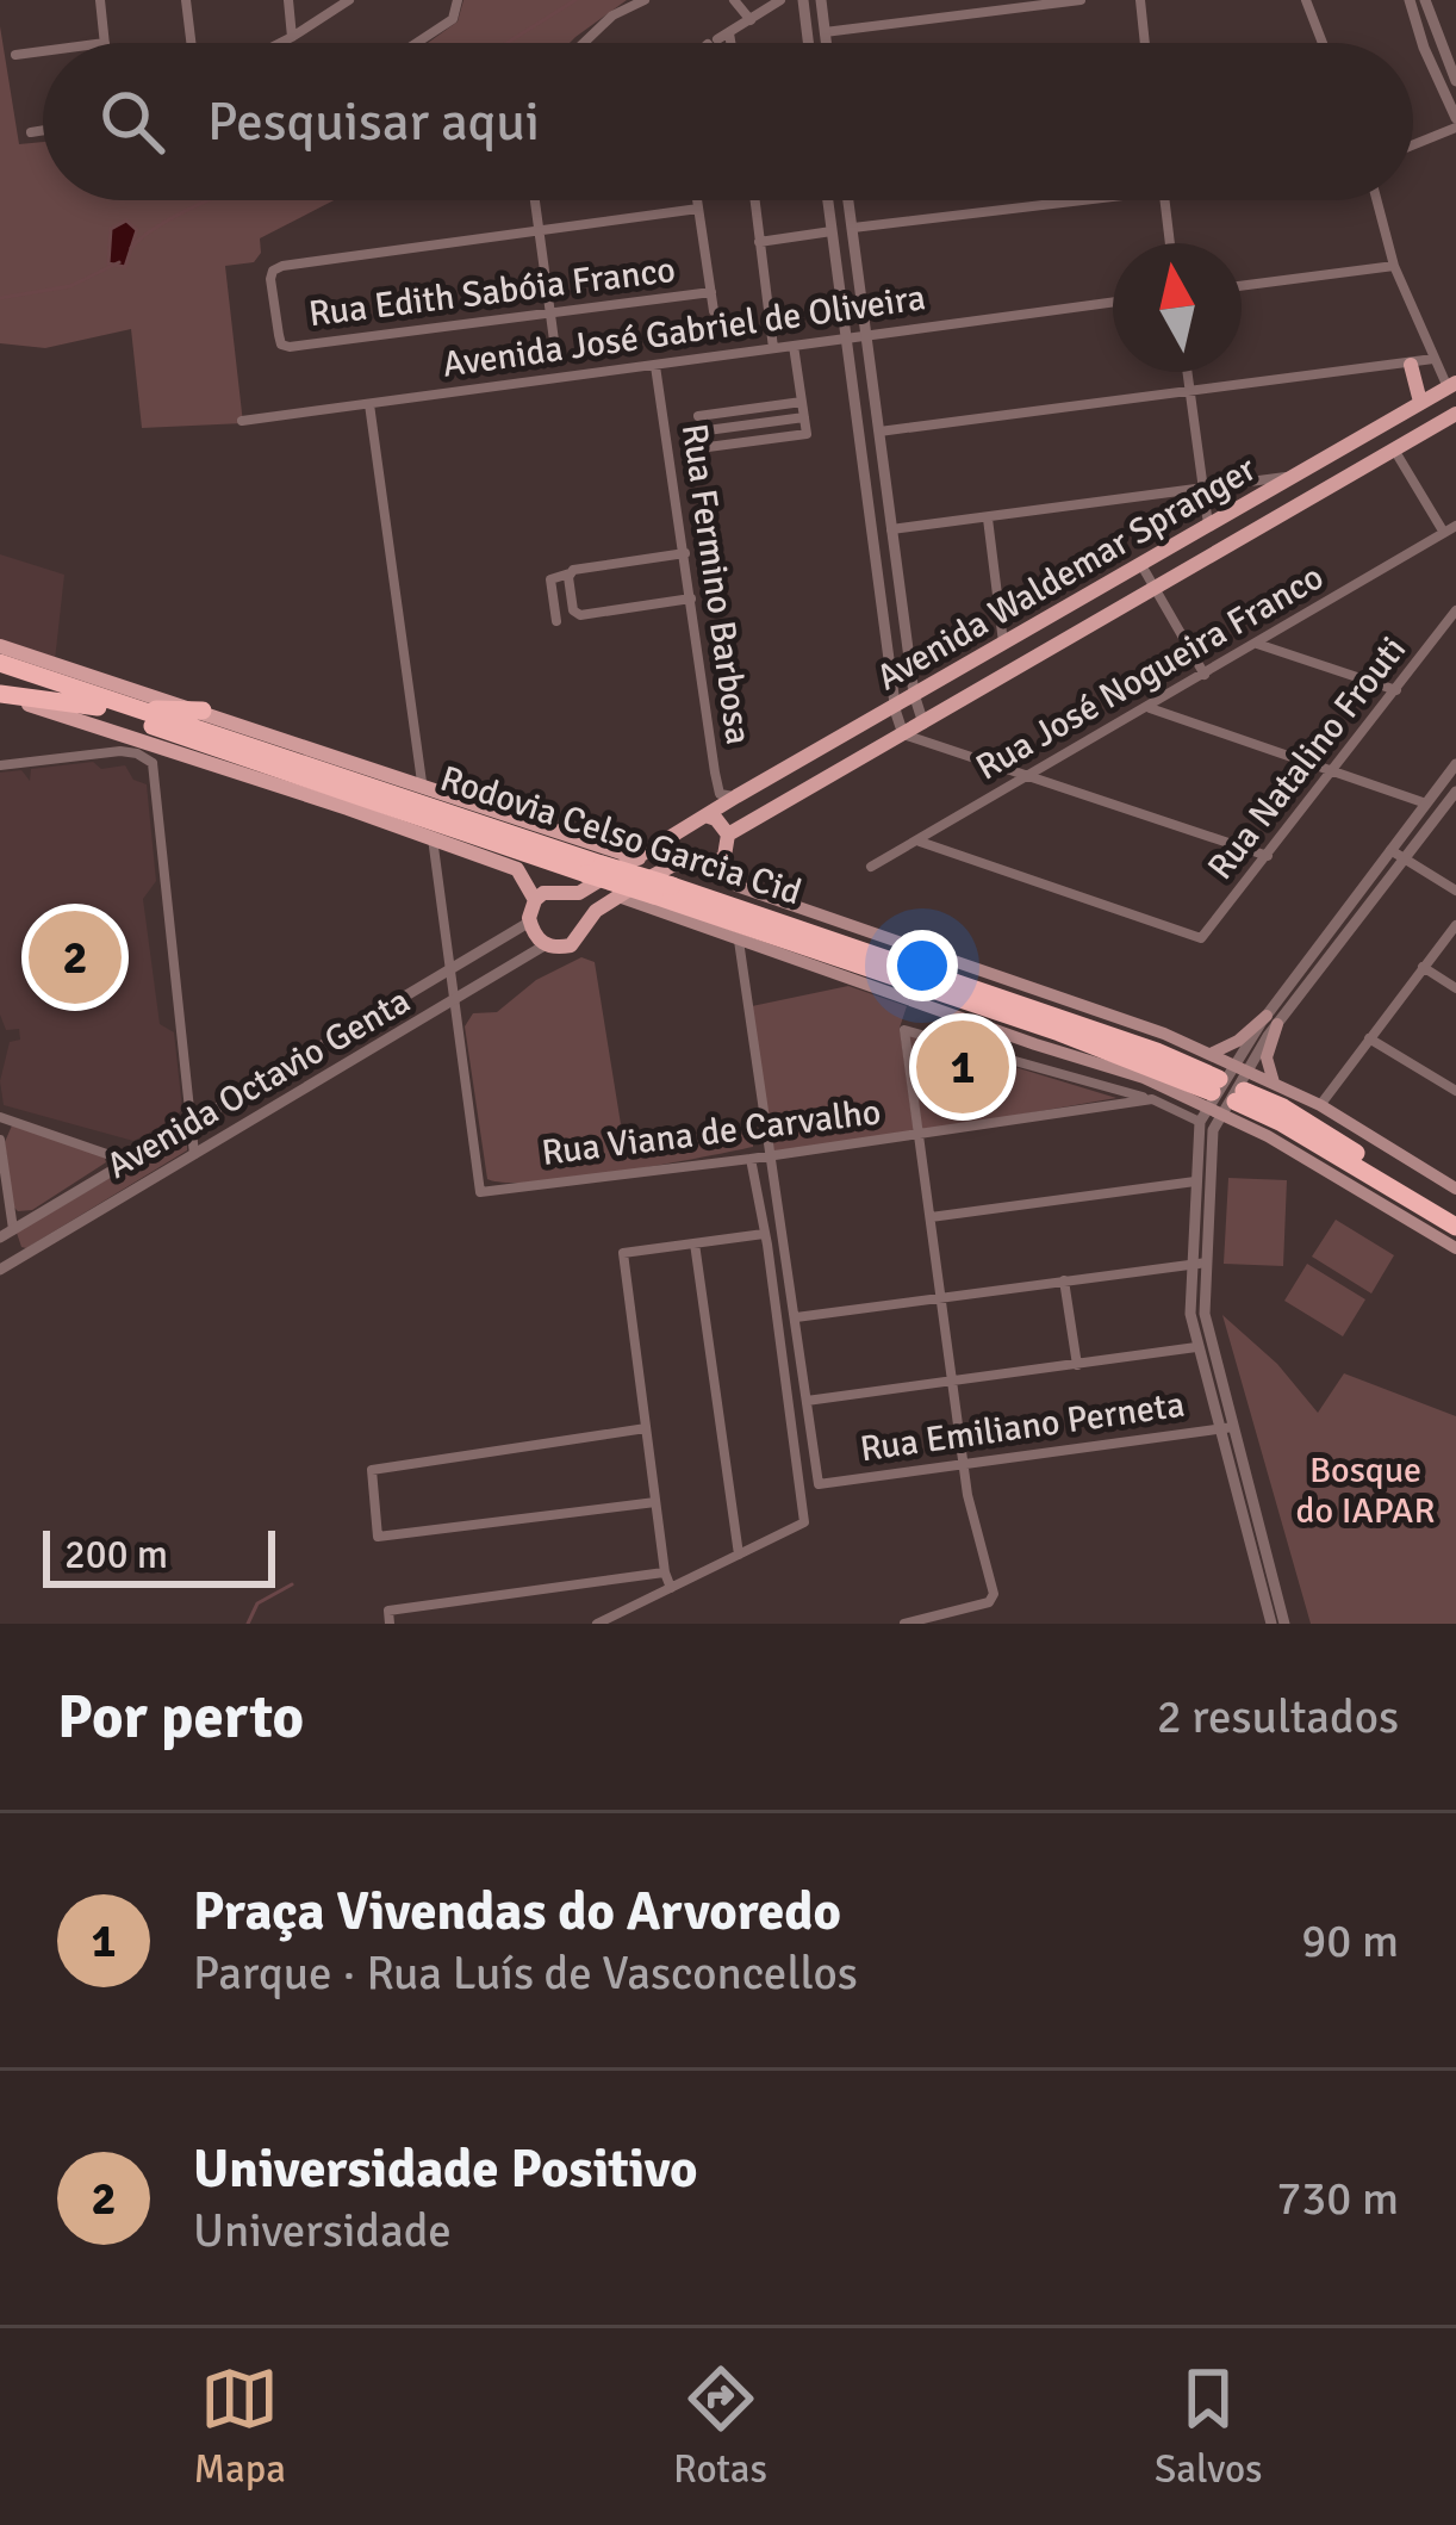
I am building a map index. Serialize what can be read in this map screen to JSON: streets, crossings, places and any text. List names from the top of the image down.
{
  "streets": {
    "highway": ["Rodovia Celso Garcia Cid"],
    "main road": ["Avenida Waldemar Spranger"],
    "street": [
      "Rua Edith Sabóia Franco",
      "Avenida José Gabriel de Oliveira",
      "Rua Fermino Barbosa",
      "Rua José Nogueira Franco",
      "Rua Natalino Frouti",
      "Avenida Octavio Genta",
      "Rua Viana de Carvalho",
      "Rua Emiliano Perneta"
    ]
  },
  "crossings": [
    ["Avenida José Gabriel de Oliveira", "Rua Fermino Barbosa"],
    ["Avenida Waldemar Spranger", "Rua Fermino Barbosa"],
    ["Rua José Nogueira Franco", "Rua Natalino Frouti"],
    ["Avenida Octavio Genta", "Rua Viana de Carvalho"]
  ],
  "parks": ["Bosque do IAPAR"],
  "scale_bar": "200 m",
  "north": "top",
  "page": {
    "search": "Pesquisar aqui",
    "pins": ["2", "1"],
    "scale": "200 m",
    "heading": ["Por perto", "2 resultados"],
    "list": [
      {
        "mark": "1",
        "name": "Praça Vivendas do Arvoredo",
        "note": "Parque · Rua Luís de Vasconcellos",
        "value": "90 m"
      },
      {
        "mark": "2",
        "name": "Universidade Positivo",
        "note": "Universidade",
        "value": "730 m"
      }
    ],
    "nav": ["Mapa", "Rotas", "Salvos"]
  }
}
